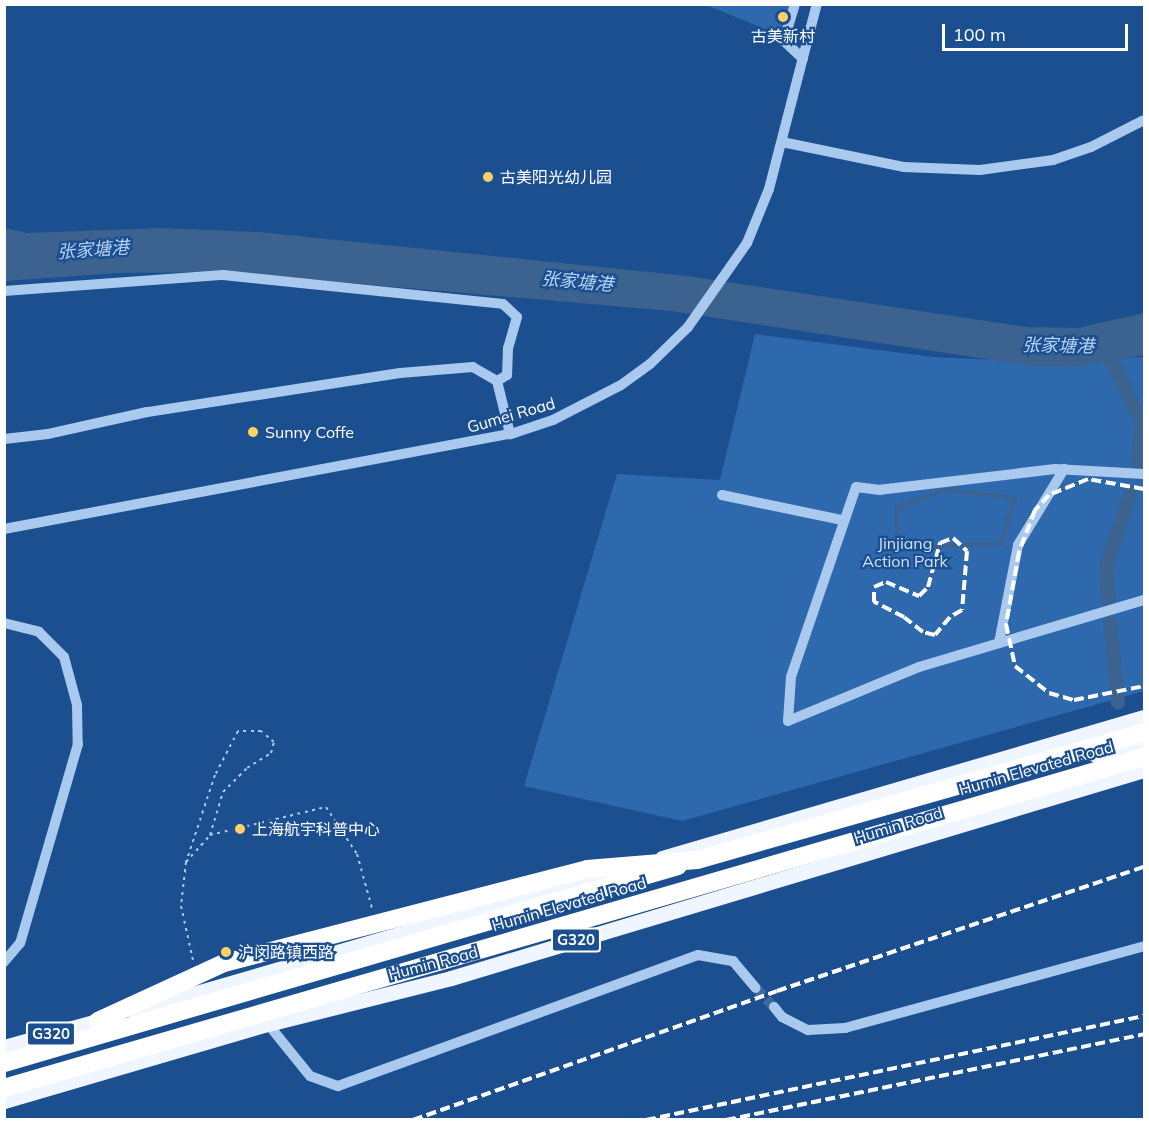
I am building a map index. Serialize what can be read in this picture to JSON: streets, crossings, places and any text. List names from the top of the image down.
{
  "streets": {
    "highway": ["Humin Elevated Road"],
    "main road": ["Humin Road", "G320"],
    "street": ["Gumei Road"]
  },
  "water": ["张家塘港"],
  "parks": ["Jinjiang Action Park"],
  "places": [
    "古美新村",
    "古美阳光幼儿园",
    "Sunny Coffe",
    "上海航宇科普中心",
    "沪闵路镇西路"
  ],
  "scale_bar": "100 m"
}
